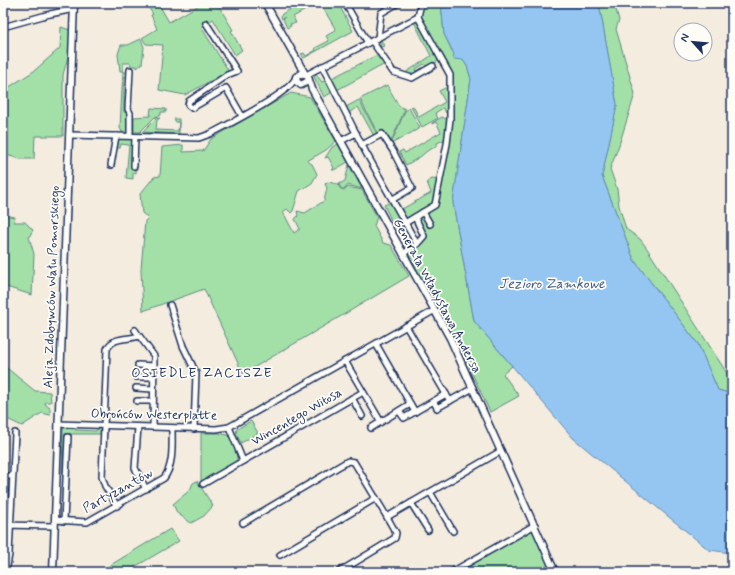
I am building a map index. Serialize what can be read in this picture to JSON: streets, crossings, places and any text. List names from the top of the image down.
{
  "streets": {
    "main road": ["Aleja Zdobywców Wału Pomorskiego", "Generała Władysława Andersa"],
    "street": ["Obrońców Westerplatte", "Wincentego Witosa", "Partyzantów"]
  },
  "crossings": [
    ["Aleja Zdobywców Wału Pomorskiego", "Obrońców Westerplatte"],
    ["Aleja Zdobywców Wału Pomorskiego", "Partyzantów"],
    ["Generała Władysława Andersa", "Obrońców Westerplatte"],
    ["Obrońców Westerplatte", "Wincentego Witosa"],
    ["Obrońców Westerplatte", "Partyzantów"]
  ],
  "districts": ["OSIEDLE ZACISZE"],
  "water": ["Jezioro Zamkowe"],
  "north": "top left"
}
